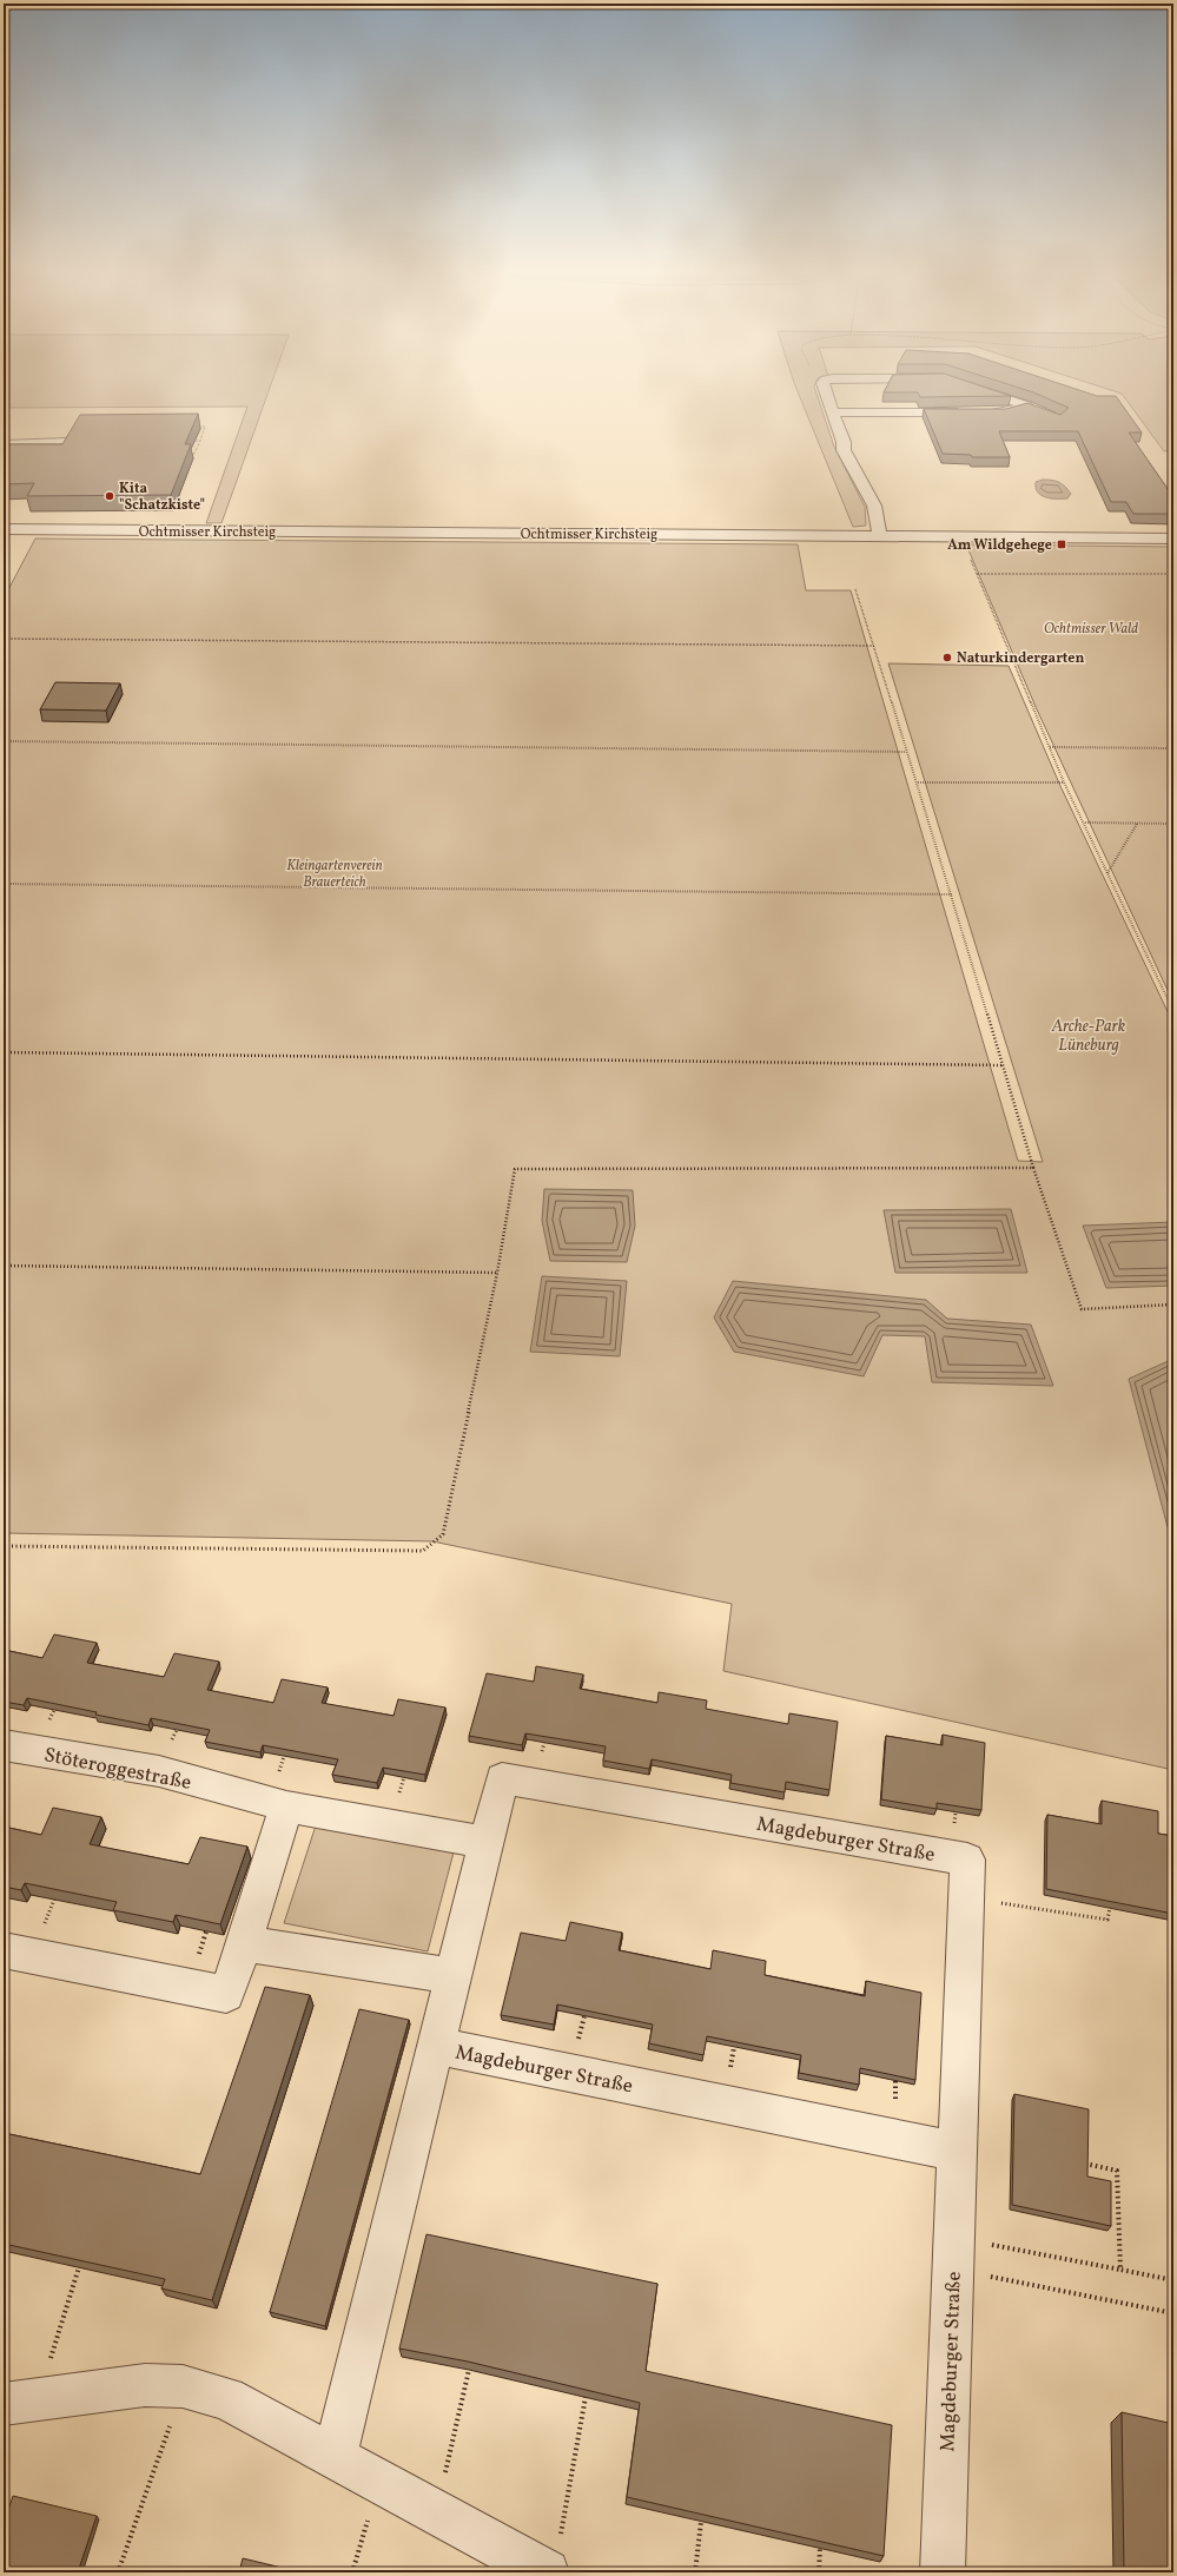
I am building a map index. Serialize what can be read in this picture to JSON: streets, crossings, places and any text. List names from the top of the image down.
{
  "streets": {
    "street": ["Ochtmisser Kirchsteig", "Stöteroggestraße", "Magdeburger Straße"]
  },
  "parks": ["Ochtmisser Wald", "Kleingartenverein Brauerteich", "Arche-Park Lüneburg"],
  "places": {
    "other": ["Kita \"Schatzkiste\"", "Naturkindergarten"],
    "transit": ["Am Wildgehege"]
  }
}
